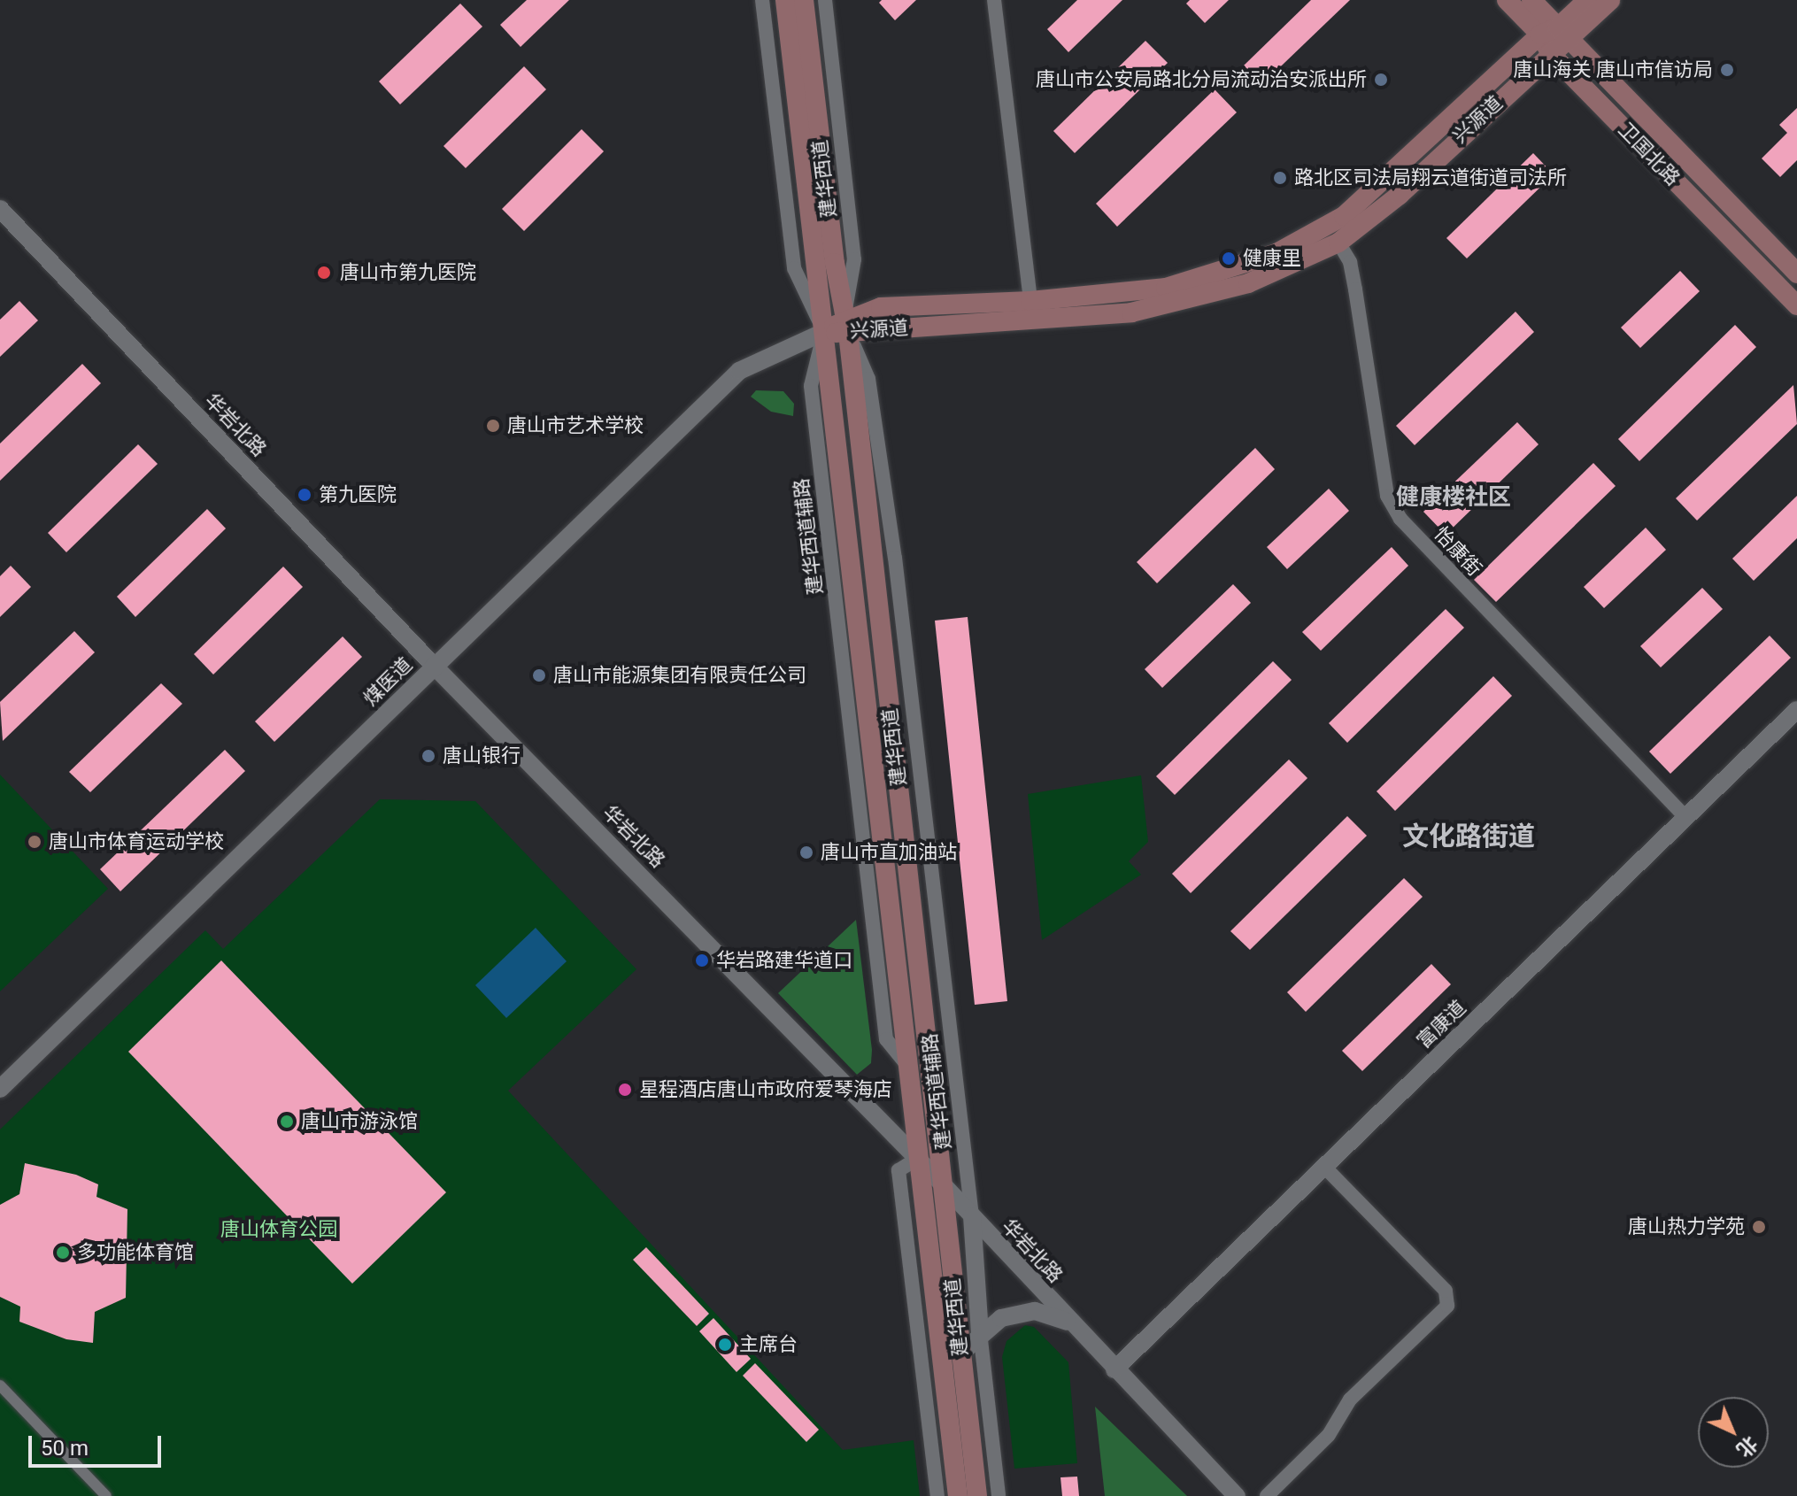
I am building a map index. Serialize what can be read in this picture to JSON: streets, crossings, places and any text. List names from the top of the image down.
{
  "streets": {
    "main road": ["兴源道", "卫国北路", "建华西道"],
    "street": [
      "华岩北路",
      "建华西道辅路",
      "怡康街",
      "煤医道",
      "富康道"
    ]
  },
  "crossings": [
    ["兴源道", "卫国北路"],
    ["兴源道", "建华西道"],
    ["兴源道", "建华西道辅路"],
    ["兴源道", "怡康街"],
    ["兴源道", "煤医道"],
    ["建华西道", "华岩北路"],
    ["建华西道", "建华西道辅路"],
    ["建华西道", "煤医道"],
    ["华岩北路", "建华西道辅路"],
    ["华岩北路", "煤医道"],
    ["华岩北路", "富康道"],
    ["怡康街", "富康道"]
  ],
  "districts": ["健康楼社区", "文化路街道"],
  "parks": ["唐山体育公园"],
  "places": [
    "唐山海关 唐山市信访局",
    "唐山市公安局路北分局流动治安派出所",
    "路北区司法局翔云道街道司法所",
    "健康里",
    "唐山市第九医院",
    "唐山市艺术学校",
    "第九医院",
    "唐山市能源集团有限责任公司",
    "唐山银行",
    "唐山市体育运动学校",
    "唐山市直加油站",
    "华岩路建华道口",
    "星程酒店唐山市政府爱琴海店",
    "唐山市游泳馆",
    "唐山热力学苑",
    "多功能体育馆",
    "主席台"
  ],
  "scale_bar": "50 m",
  "north": "bottom right"
}
